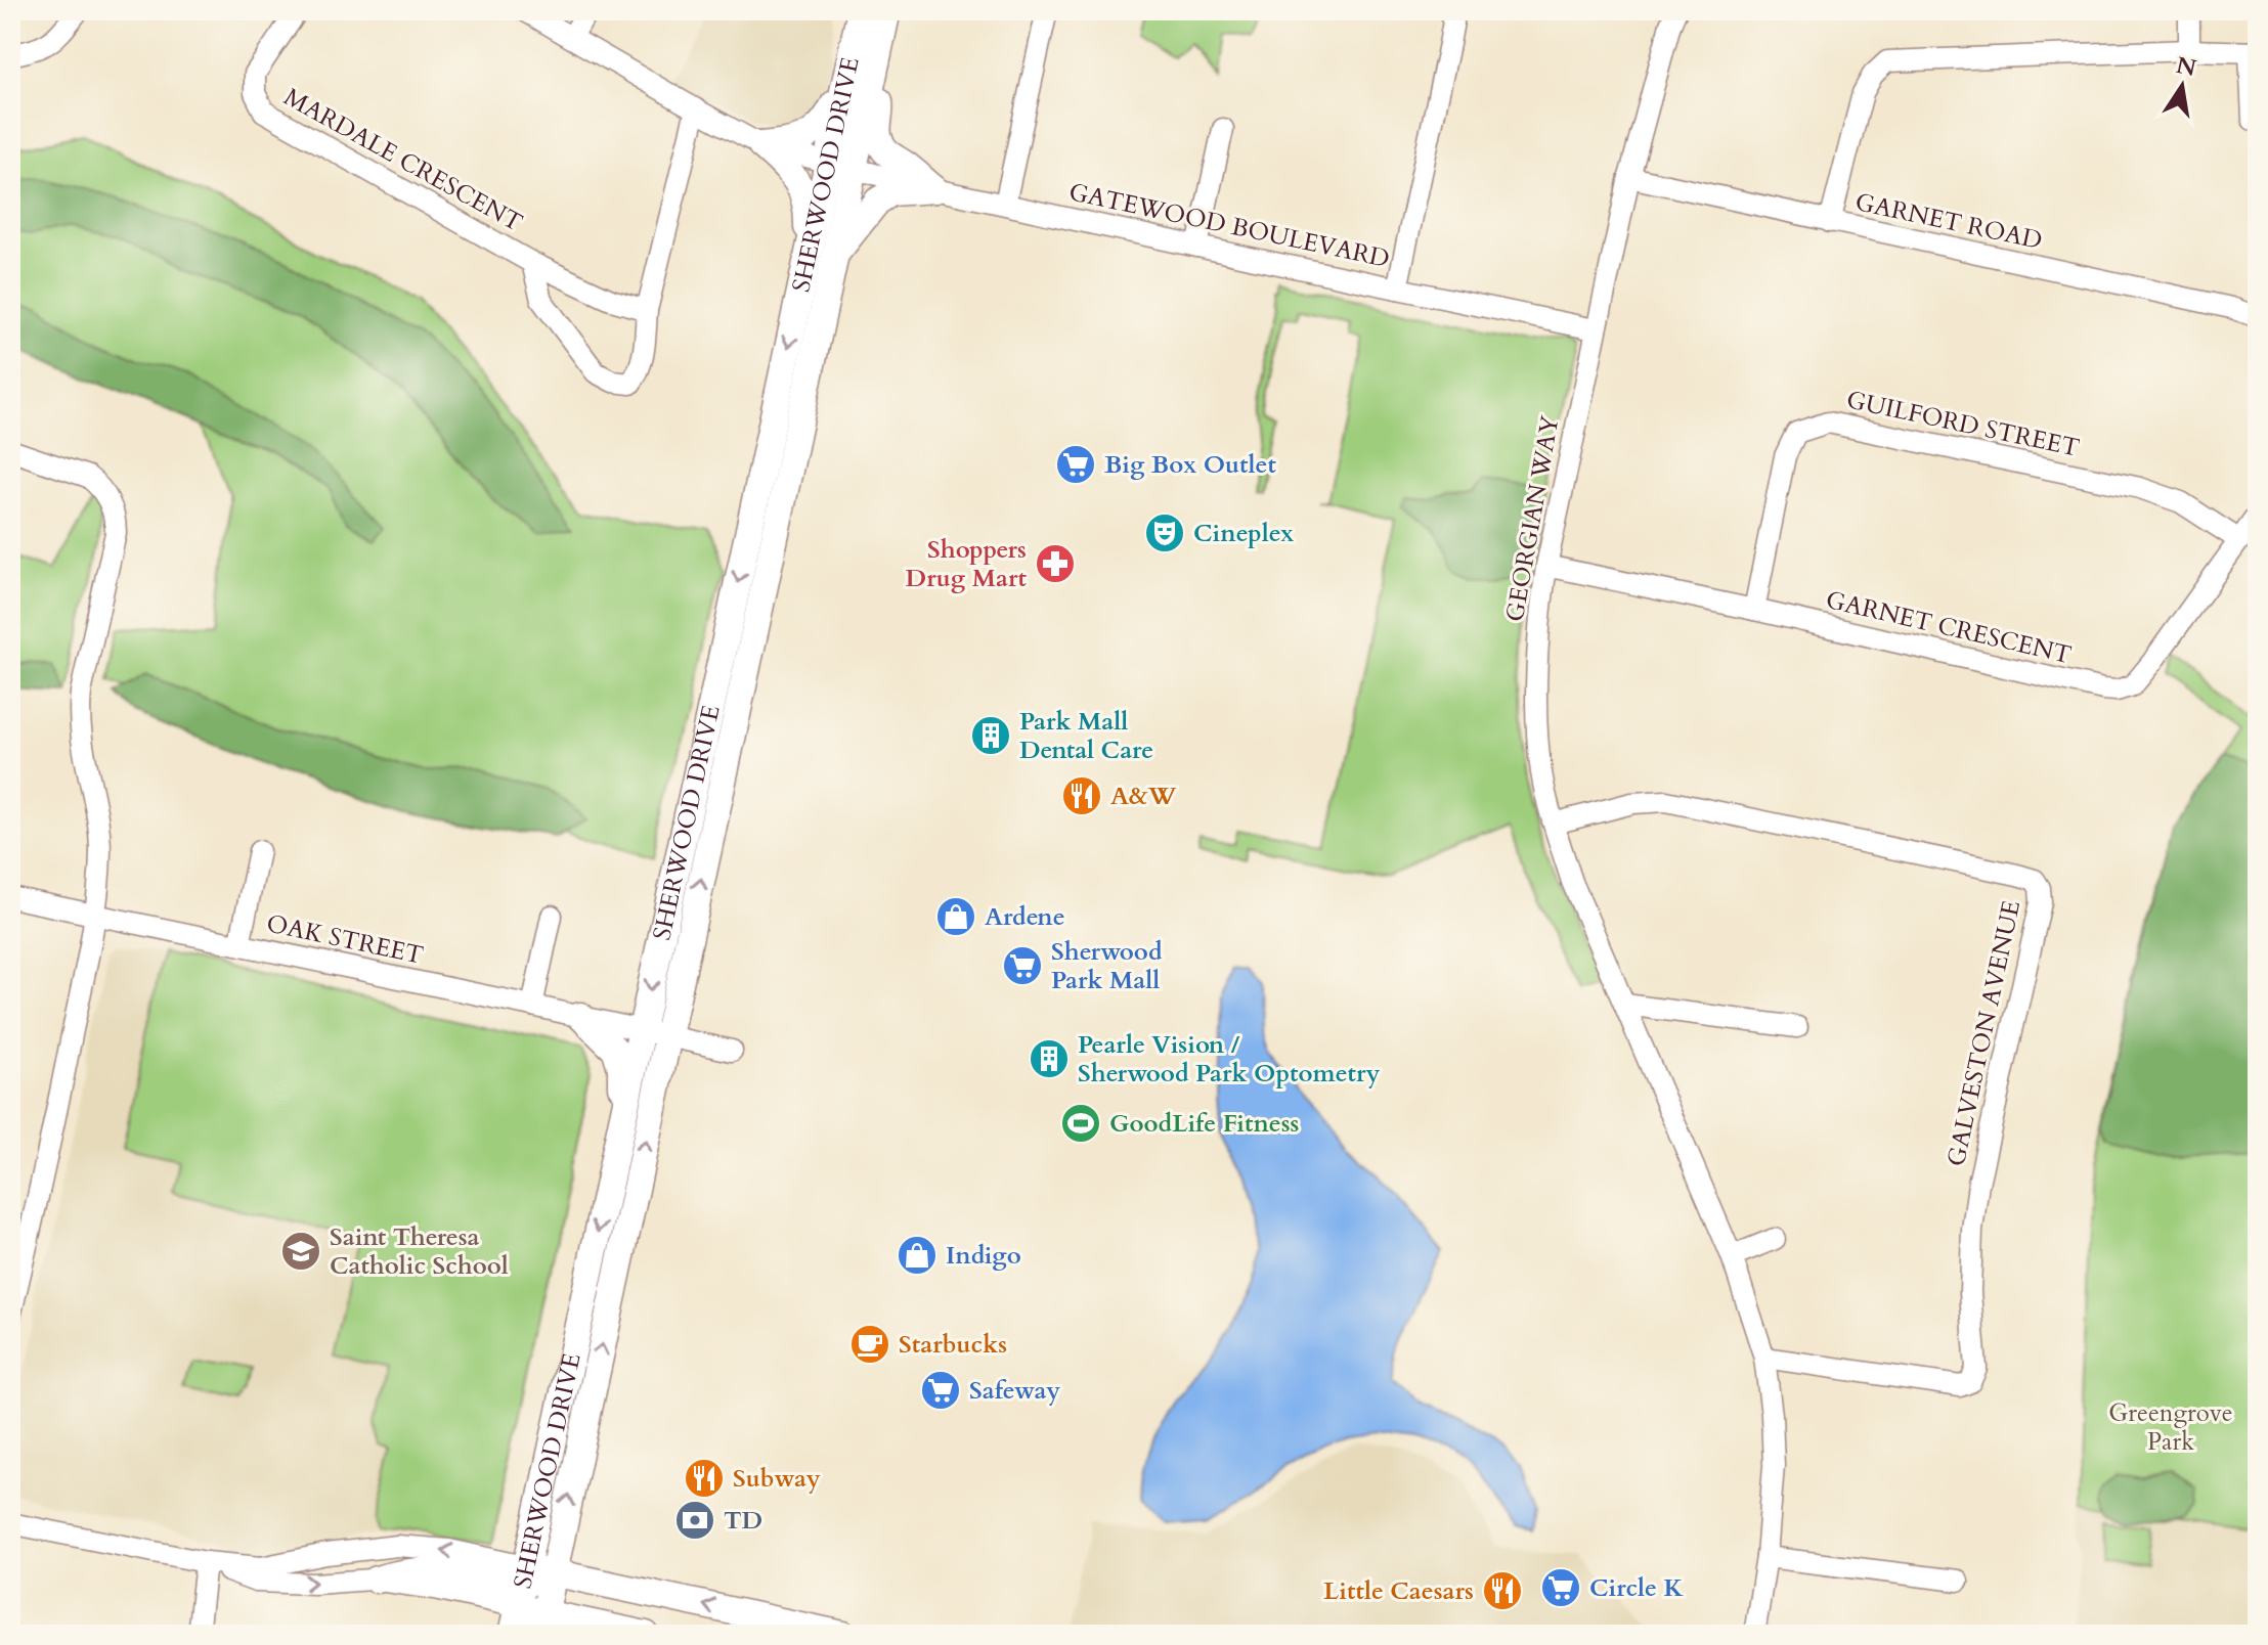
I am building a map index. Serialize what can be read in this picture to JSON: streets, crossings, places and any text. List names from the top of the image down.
{
  "streets": {
    "main road": ["SHERWOOD DRIVE"],
    "street": [
      "MARDALE CRESCENT",
      "GARNET ROAD",
      "GATEWOOD BOULEVARD",
      "GUILFORD STREET",
      "GEORGIAN WAY",
      "GARNET CRESCENT",
      "OAK STREET",
      "GALVESTON AVENUE"
    ]
  },
  "crossings": [
    ["MARDALE CRESCENT", "GATEWOOD BOULEVARD"],
    ["SHERWOOD DRIVE", "GATEWOOD BOULEVARD"],
    ["SHERWOOD DRIVE", "OAK STREET"],
    ["GARNET ROAD", "GEORGIAN WAY"],
    ["GATEWOOD BOULEVARD", "GEORGIAN WAY"],
    ["GUILFORD STREET", "GARNET CRESCENT"],
    ["GEORGIAN WAY", "GARNET CRESCENT"],
    ["GEORGIAN WAY", "GALVESTON AVENUE"]
  ],
  "parks": ["Greengrove Park"],
  "places": {
    "supermarket": [
      "Big Box Outlet",
      "Sherwood Park Mall",
      "Safeway",
      "Circle K"
    ],
    "theatre": ["Cineplex"],
    "pharmacy": ["Shoppers Drug Mart"],
    "building": ["Park Mall Dental Care", "Pearle Vision / Sherwood Park Optometry"],
    "restaurant": ["A&W", "Subway", "Little Caesars"],
    "shop": ["Ardene", "Indigo"],
    "sports": ["GoodLife Fitness"],
    "school or university": ["Saint Theresa Catholic School"],
    "cafe": ["Starbucks"],
    "bank": ["TD"]
  },
  "north": "top"
}
